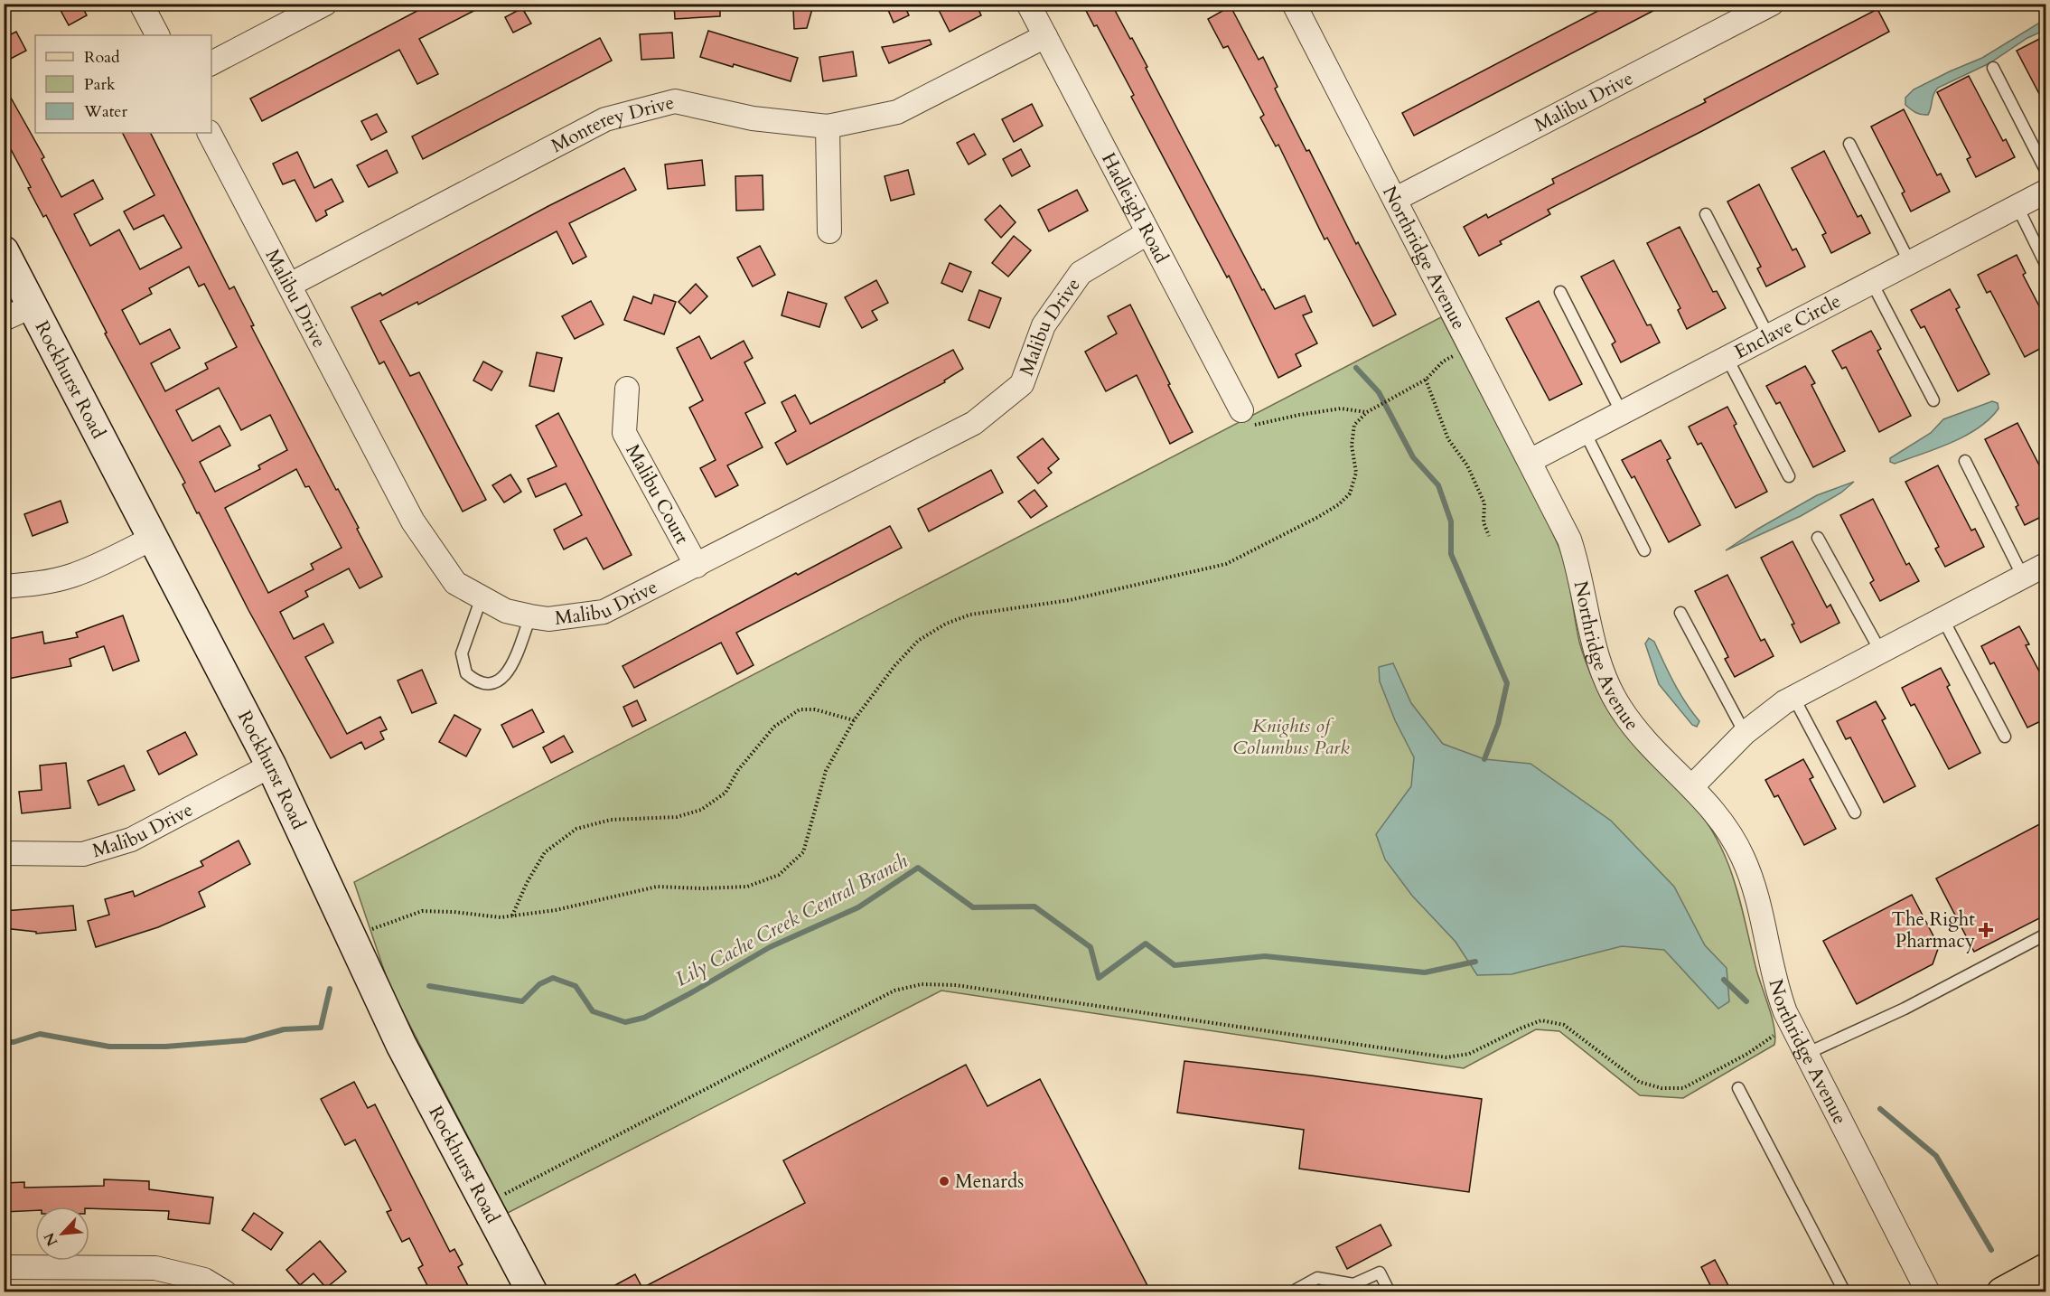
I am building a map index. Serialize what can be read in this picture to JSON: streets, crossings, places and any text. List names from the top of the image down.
{
  "streets": {
    "street": [
      "Malibu Drive",
      "Monterey Drive",
      "Hadleigh Road",
      "Northridge Avenue",
      "Enclave Circle",
      "Rockhurst Road",
      "Malibu Court"
    ]
  },
  "crossings": [
    ["Malibu Drive", "Monterey Drive"],
    ["Malibu Drive", "Hadleigh Road"],
    ["Malibu Drive", "Northridge Avenue"],
    ["Malibu Drive", "Rockhurst Road"],
    ["Malibu Drive", "Malibu Court"],
    ["Monterey Drive", "Hadleigh Road"],
    ["Northridge Avenue", "Enclave Circle"]
  ],
  "water": ["Lily Cache Creek Central Branch"],
  "parks": ["Knights of Columbus Park"],
  "places": {
    "health": ["The Right Pharmacy"],
    "other": ["Menards"]
  },
  "legend": ["Road", "Park", "Water"],
  "north": "bottom left"
}
